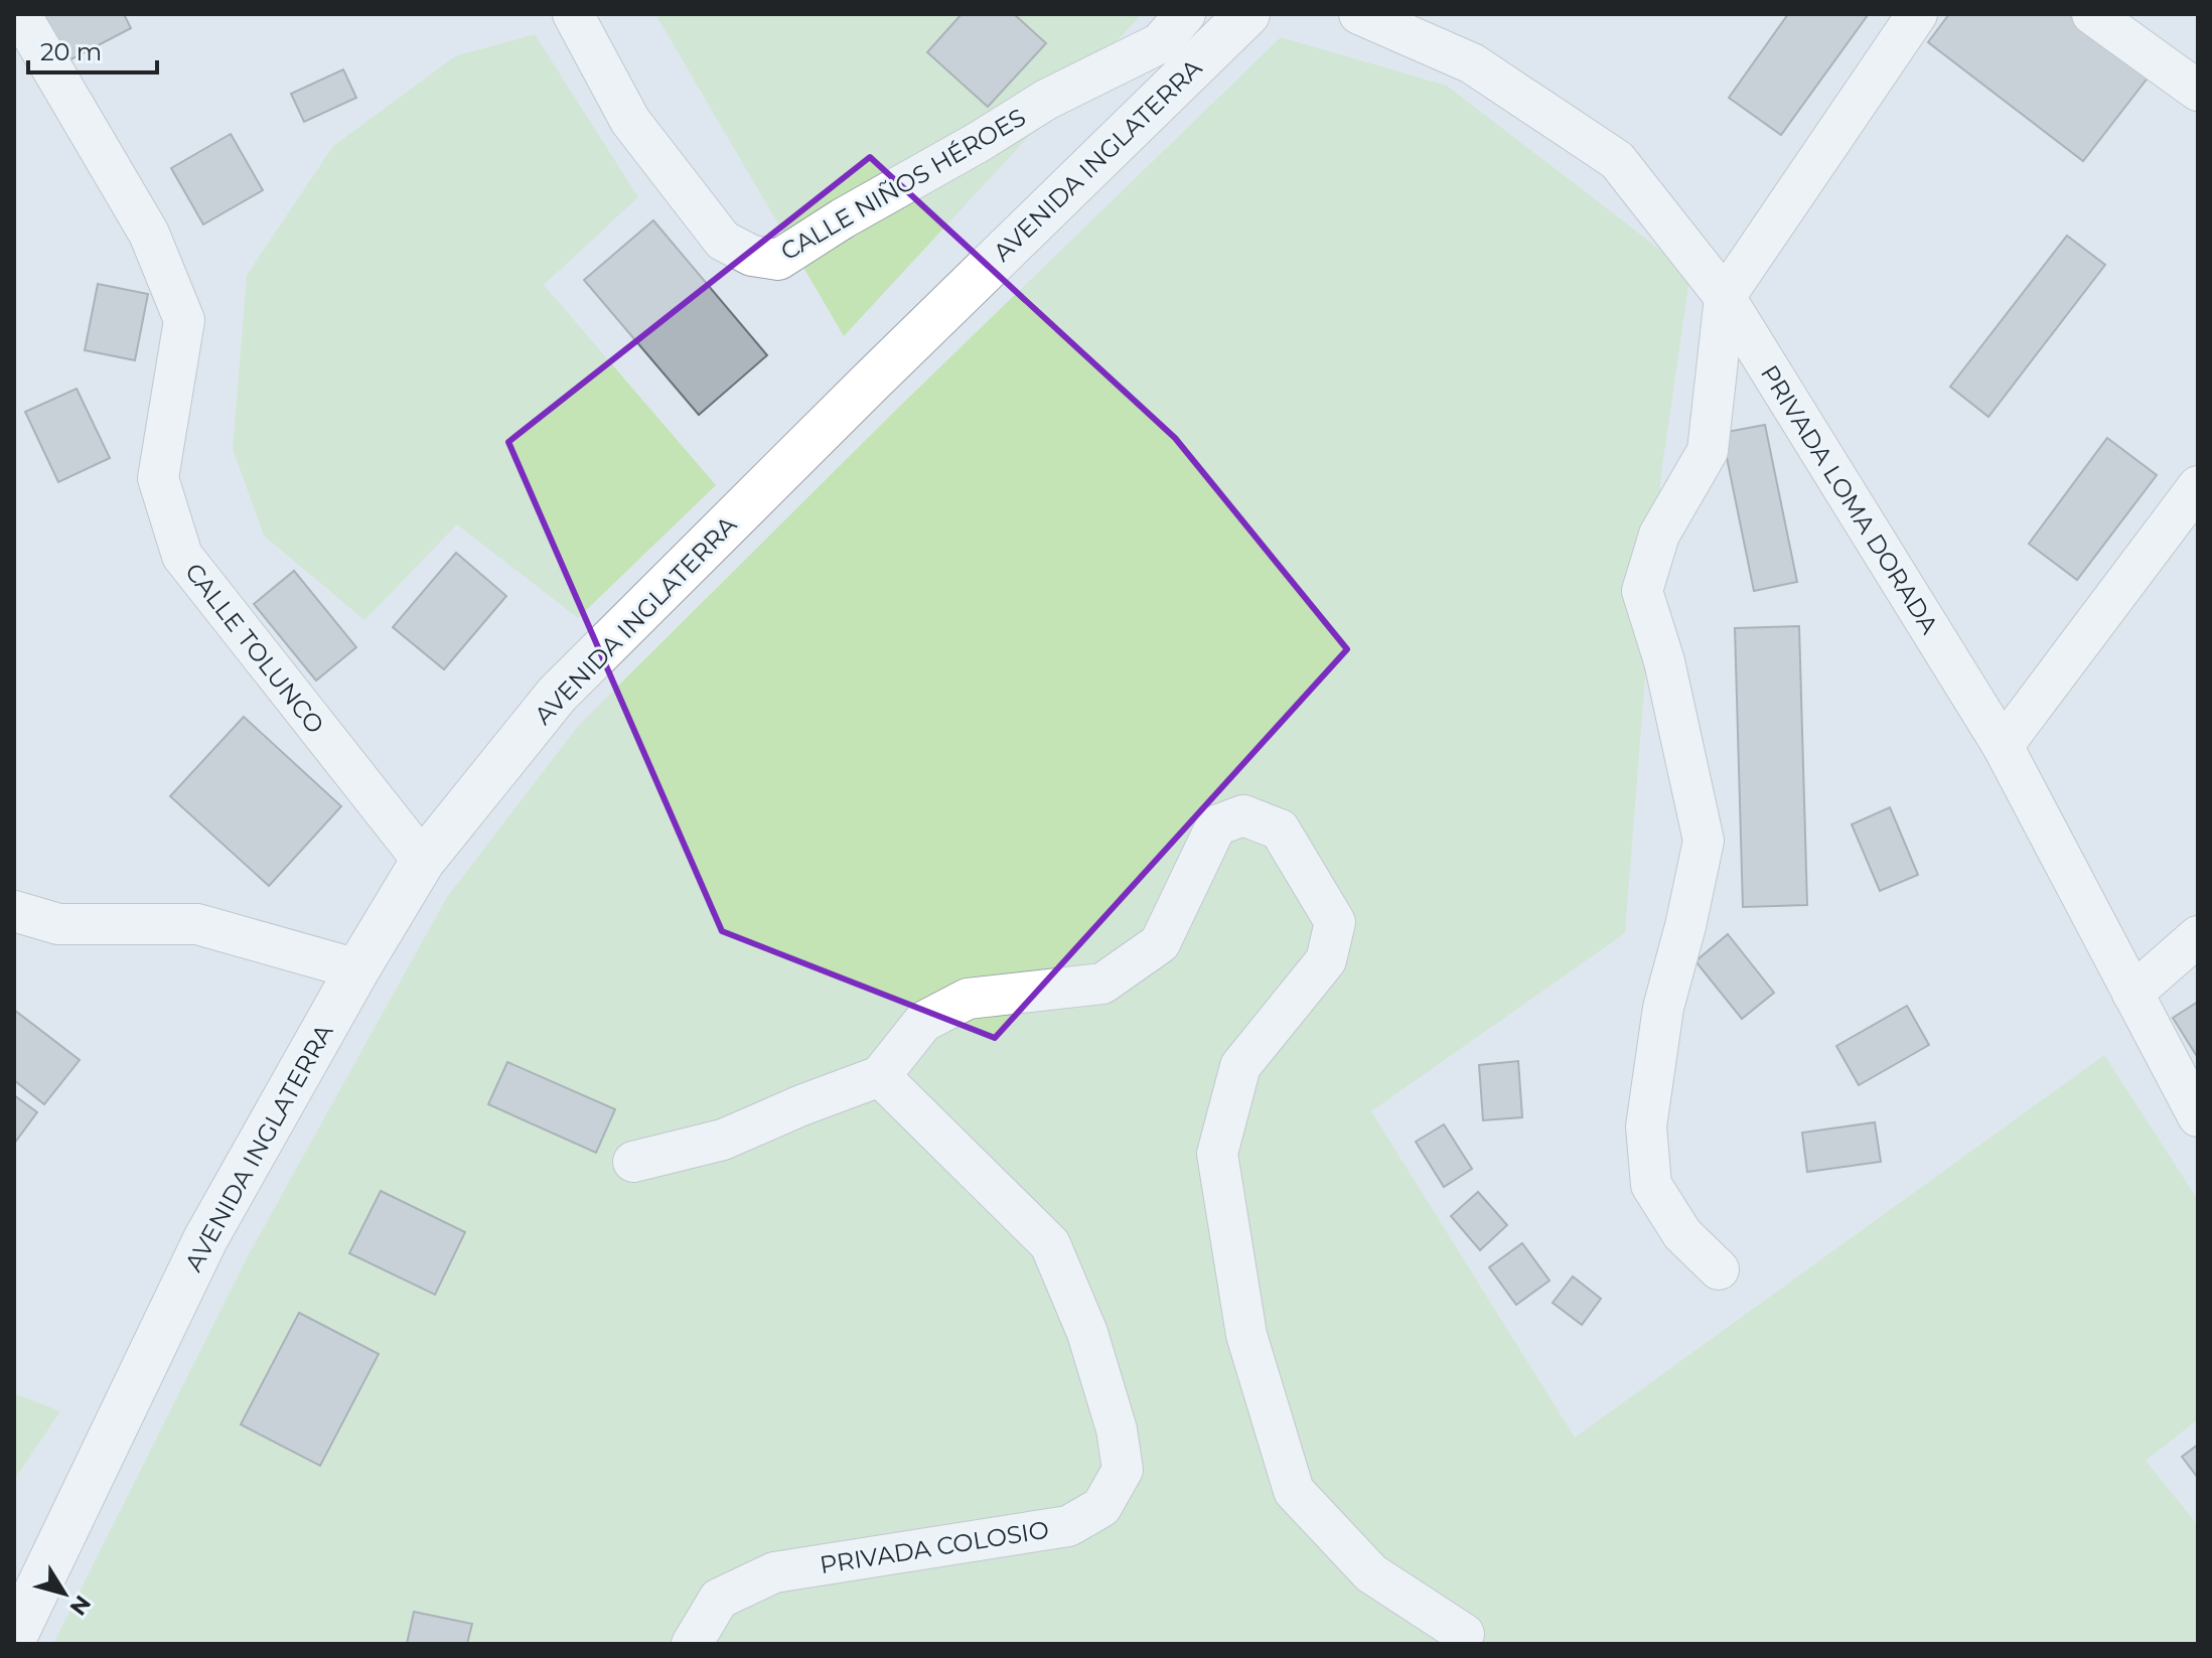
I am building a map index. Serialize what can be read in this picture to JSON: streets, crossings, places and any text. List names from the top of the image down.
{
  "streets": {
    "main road": ["AVENIDA INGLATERRA"],
    "street": [
      "CALLE NIÑOS HÉROES",
      "PRIVADA LOMA DORADA",
      "CALLE TOLUNCO",
      "PRIVADA COLOSIO"
    ]
  },
  "crossings": [
    ["AVENIDA INGLATERRA", "CALLE TOLUNCO"]
  ],
  "scale_bar": "20 m",
  "north": "bottom right"
}
